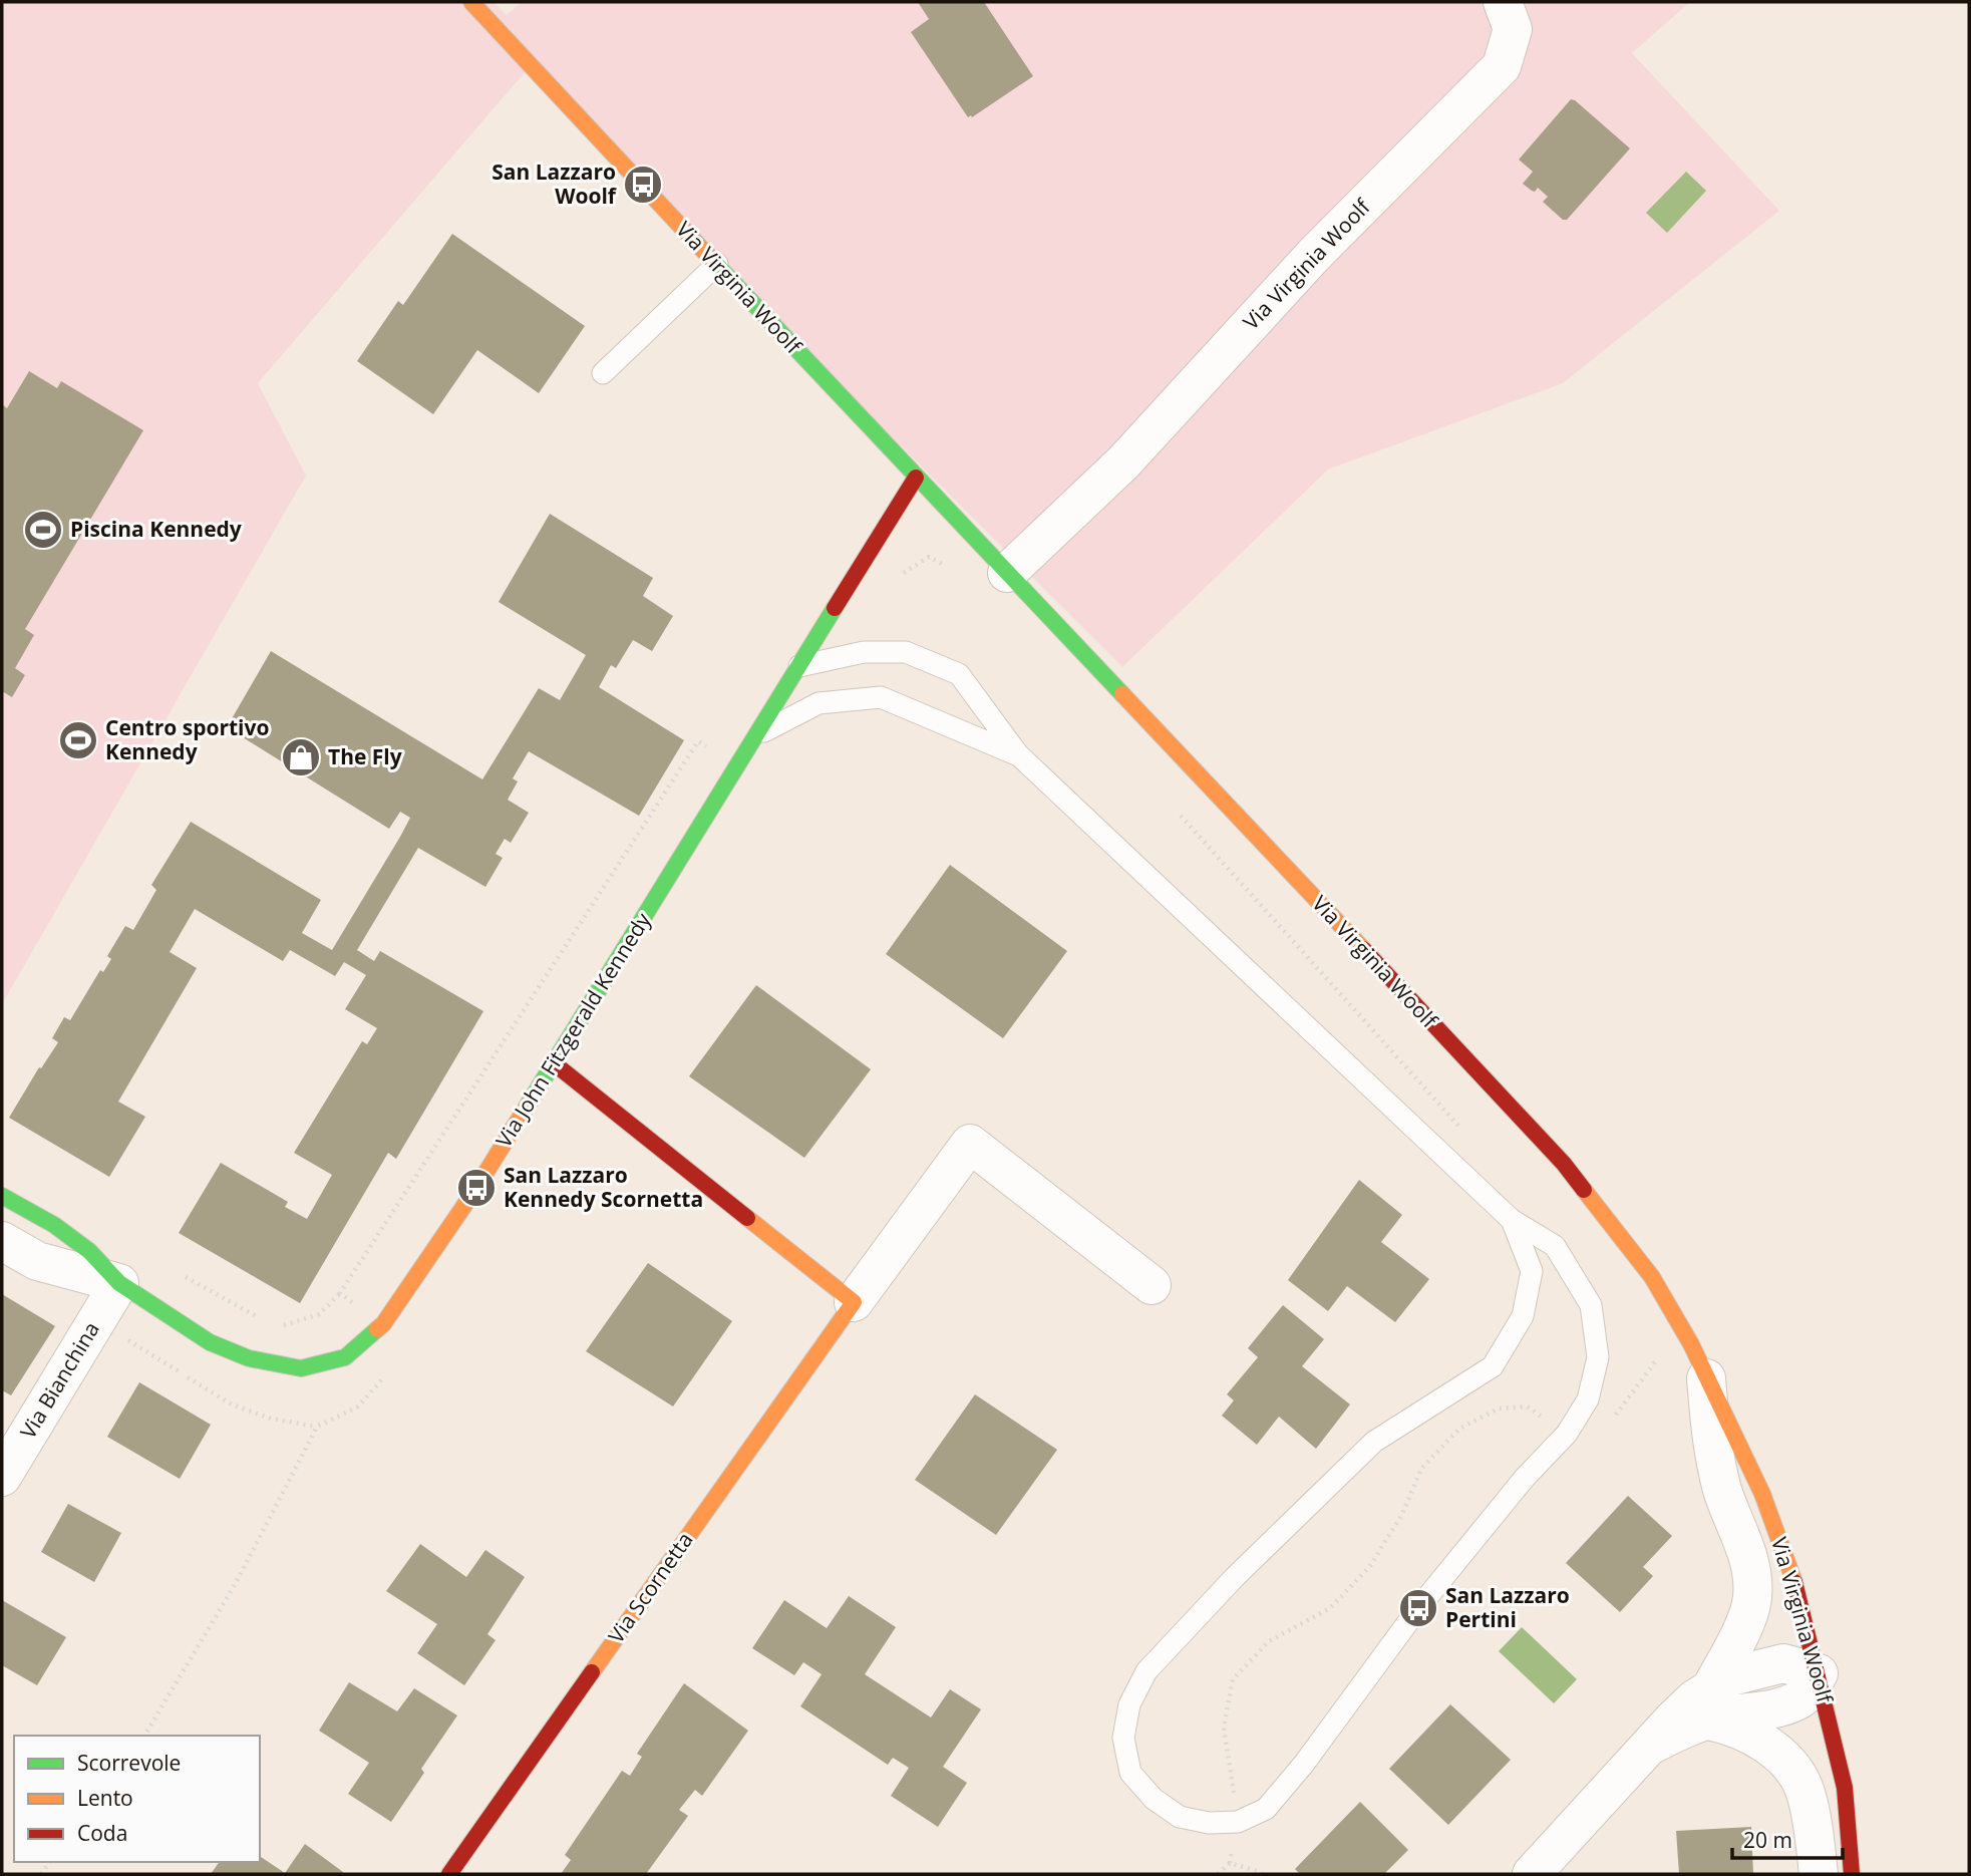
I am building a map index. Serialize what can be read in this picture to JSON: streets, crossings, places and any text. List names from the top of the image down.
{
  "streets": {
    "street": [
      "Via Virginia Woolf",
      "Via John Fitzgerald Kennedy",
      "Via Bianchina",
      "Via Scornetta"
    ]
  },
  "crossings": [
    ["Via Virginia Woolf", "Via John Fitzgerald Kennedy"],
    ["Via John Fitzgerald Kennedy", "Via Bianchina"]
  ],
  "places": {
    "bus stop": ["San Lazzaro Woolf", "San Lazzaro Kennedy Scornetta", "San Lazzaro Pertini"],
    "sports": ["Piscina Kennedy", "Centro sportivo Kennedy"],
    "shop": ["The Fly"]
  },
  "legend": ["Scorrevole", "Lento", "Coda"],
  "scale_bar": "20 m"
}
